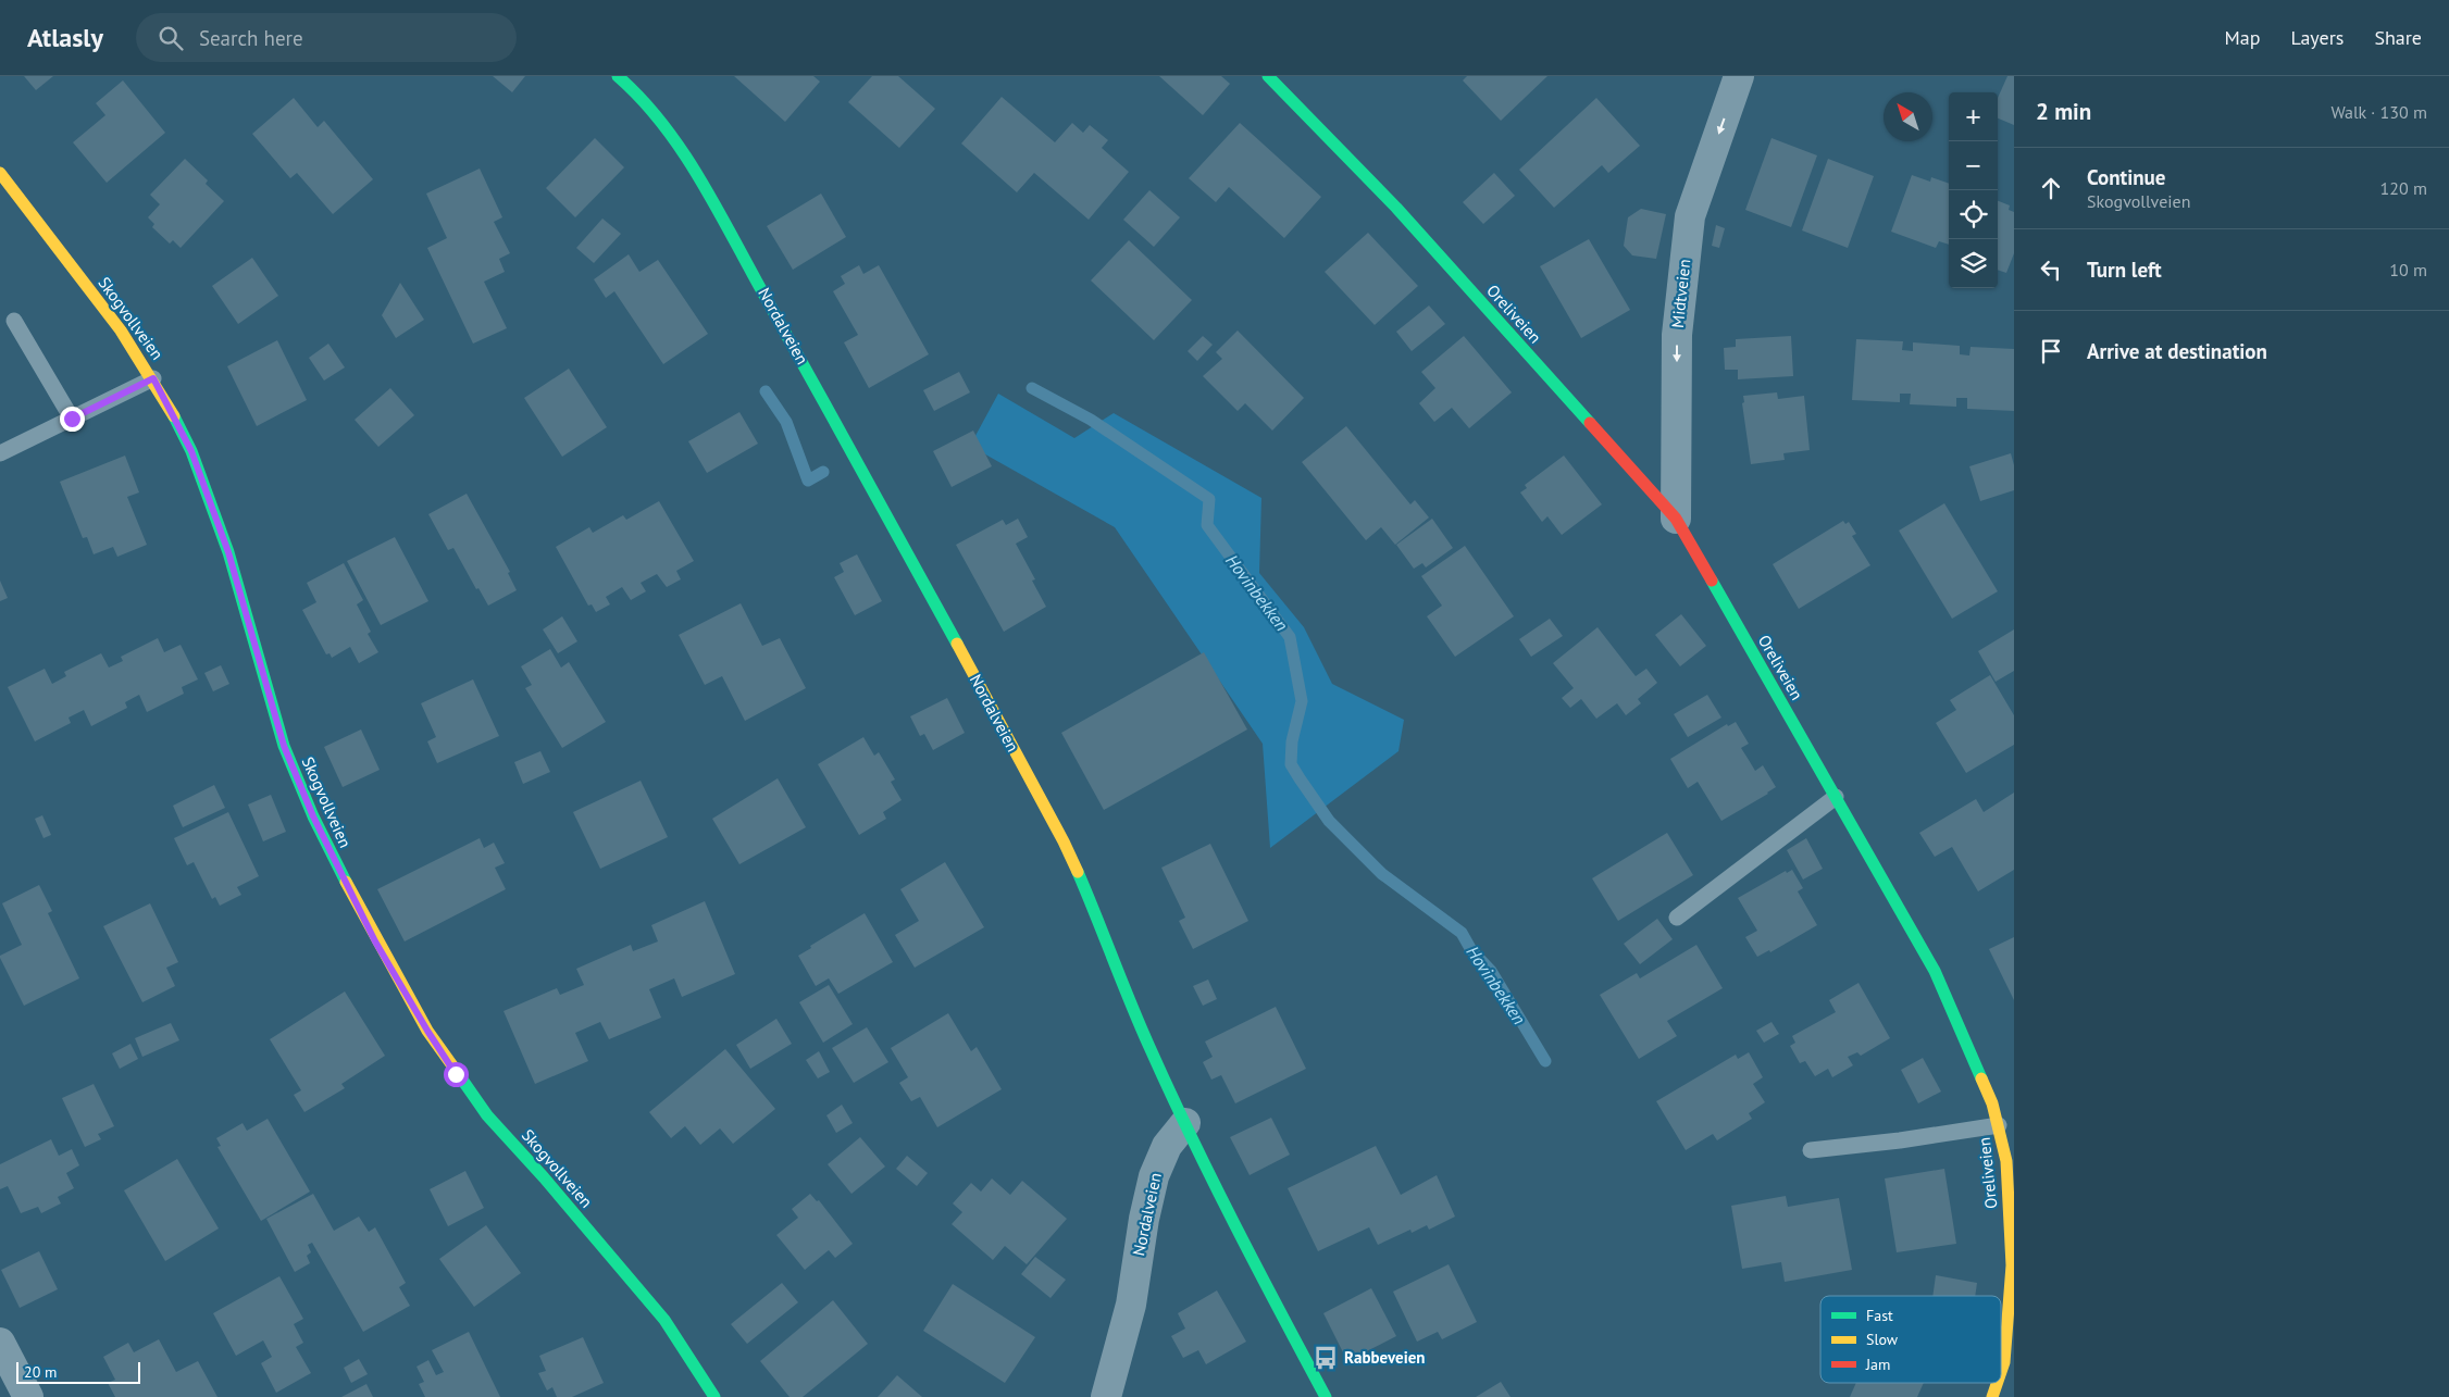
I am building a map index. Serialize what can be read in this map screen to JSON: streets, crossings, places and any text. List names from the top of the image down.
{
  "streets": {
    "street": [
      "Midtveien",
      "Oreliveien",
      "Skogvollveien",
      "Nordalveien"
    ]
  },
  "crossings": [
    ["Midtveien", "Oreliveien"]
  ],
  "one_way": ["Midtveien"],
  "water": ["Hovinbekken"],
  "places": {
    "bus stop": ["Rabbeveien"]
  },
  "legend": ["Fast", "Slow", "Jam"],
  "scale_bar": "20 m",
  "north": "top left",
  "page": {
    "header": "Atlasly",
    "search": "Search here",
    "nav": ["Map", "Layers", "Share"],
    "heading": ["2 min", "Walk · 130 m"],
    "map_buttons": ["+", "−"],
    "list": [
      ["Continue", "Skogvollveien", "120 m"],
      ["Turn left", "10 m"],
      "Arrive at destination"
    ],
    "scale": "20 m"
  }
}
